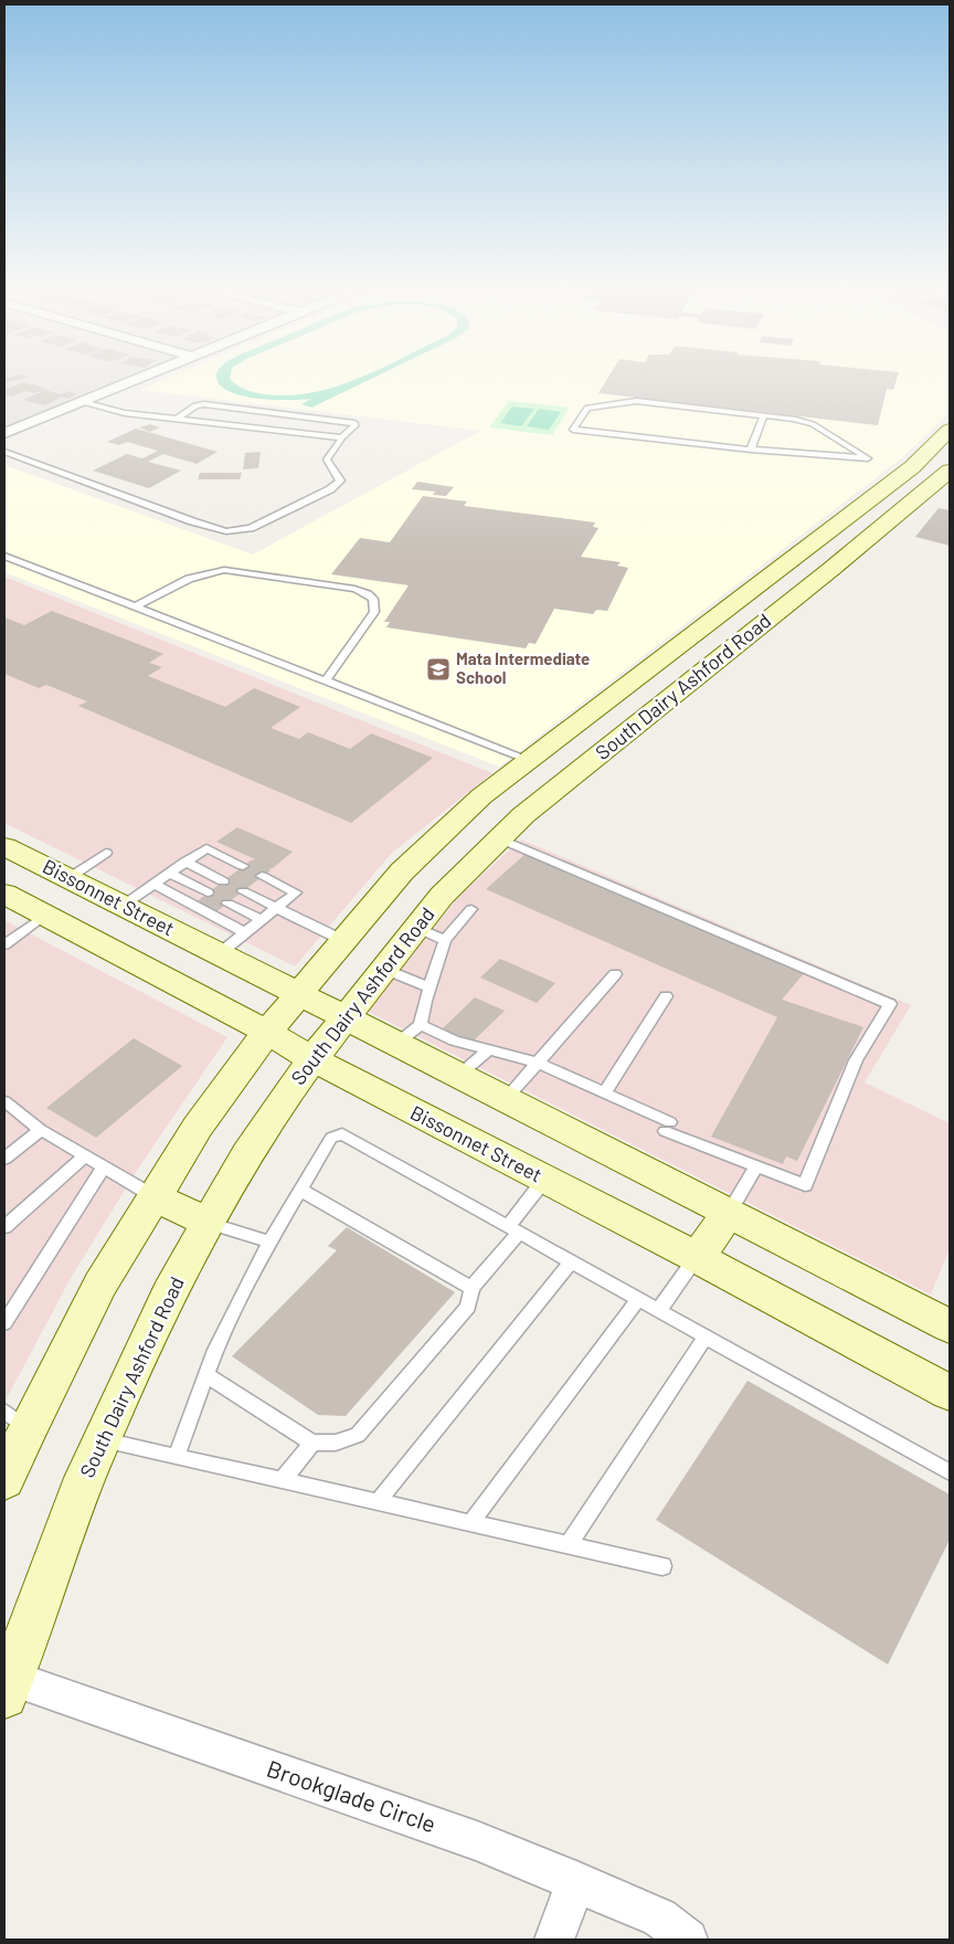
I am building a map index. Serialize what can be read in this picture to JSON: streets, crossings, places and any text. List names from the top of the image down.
{
  "streets": {
    "main road": ["South Dairy Ashford Road", "Bissonnet Street"],
    "street": ["Brookglade Circle"]
  },
  "crossings": [
    ["South Dairy Ashford Road", "Bissonnet Street"],
    ["South Dairy Ashford Road", "Brookglade Circle"]
  ],
  "places": {
    "school or university": ["Mata Intermediate School"]
  }
}
